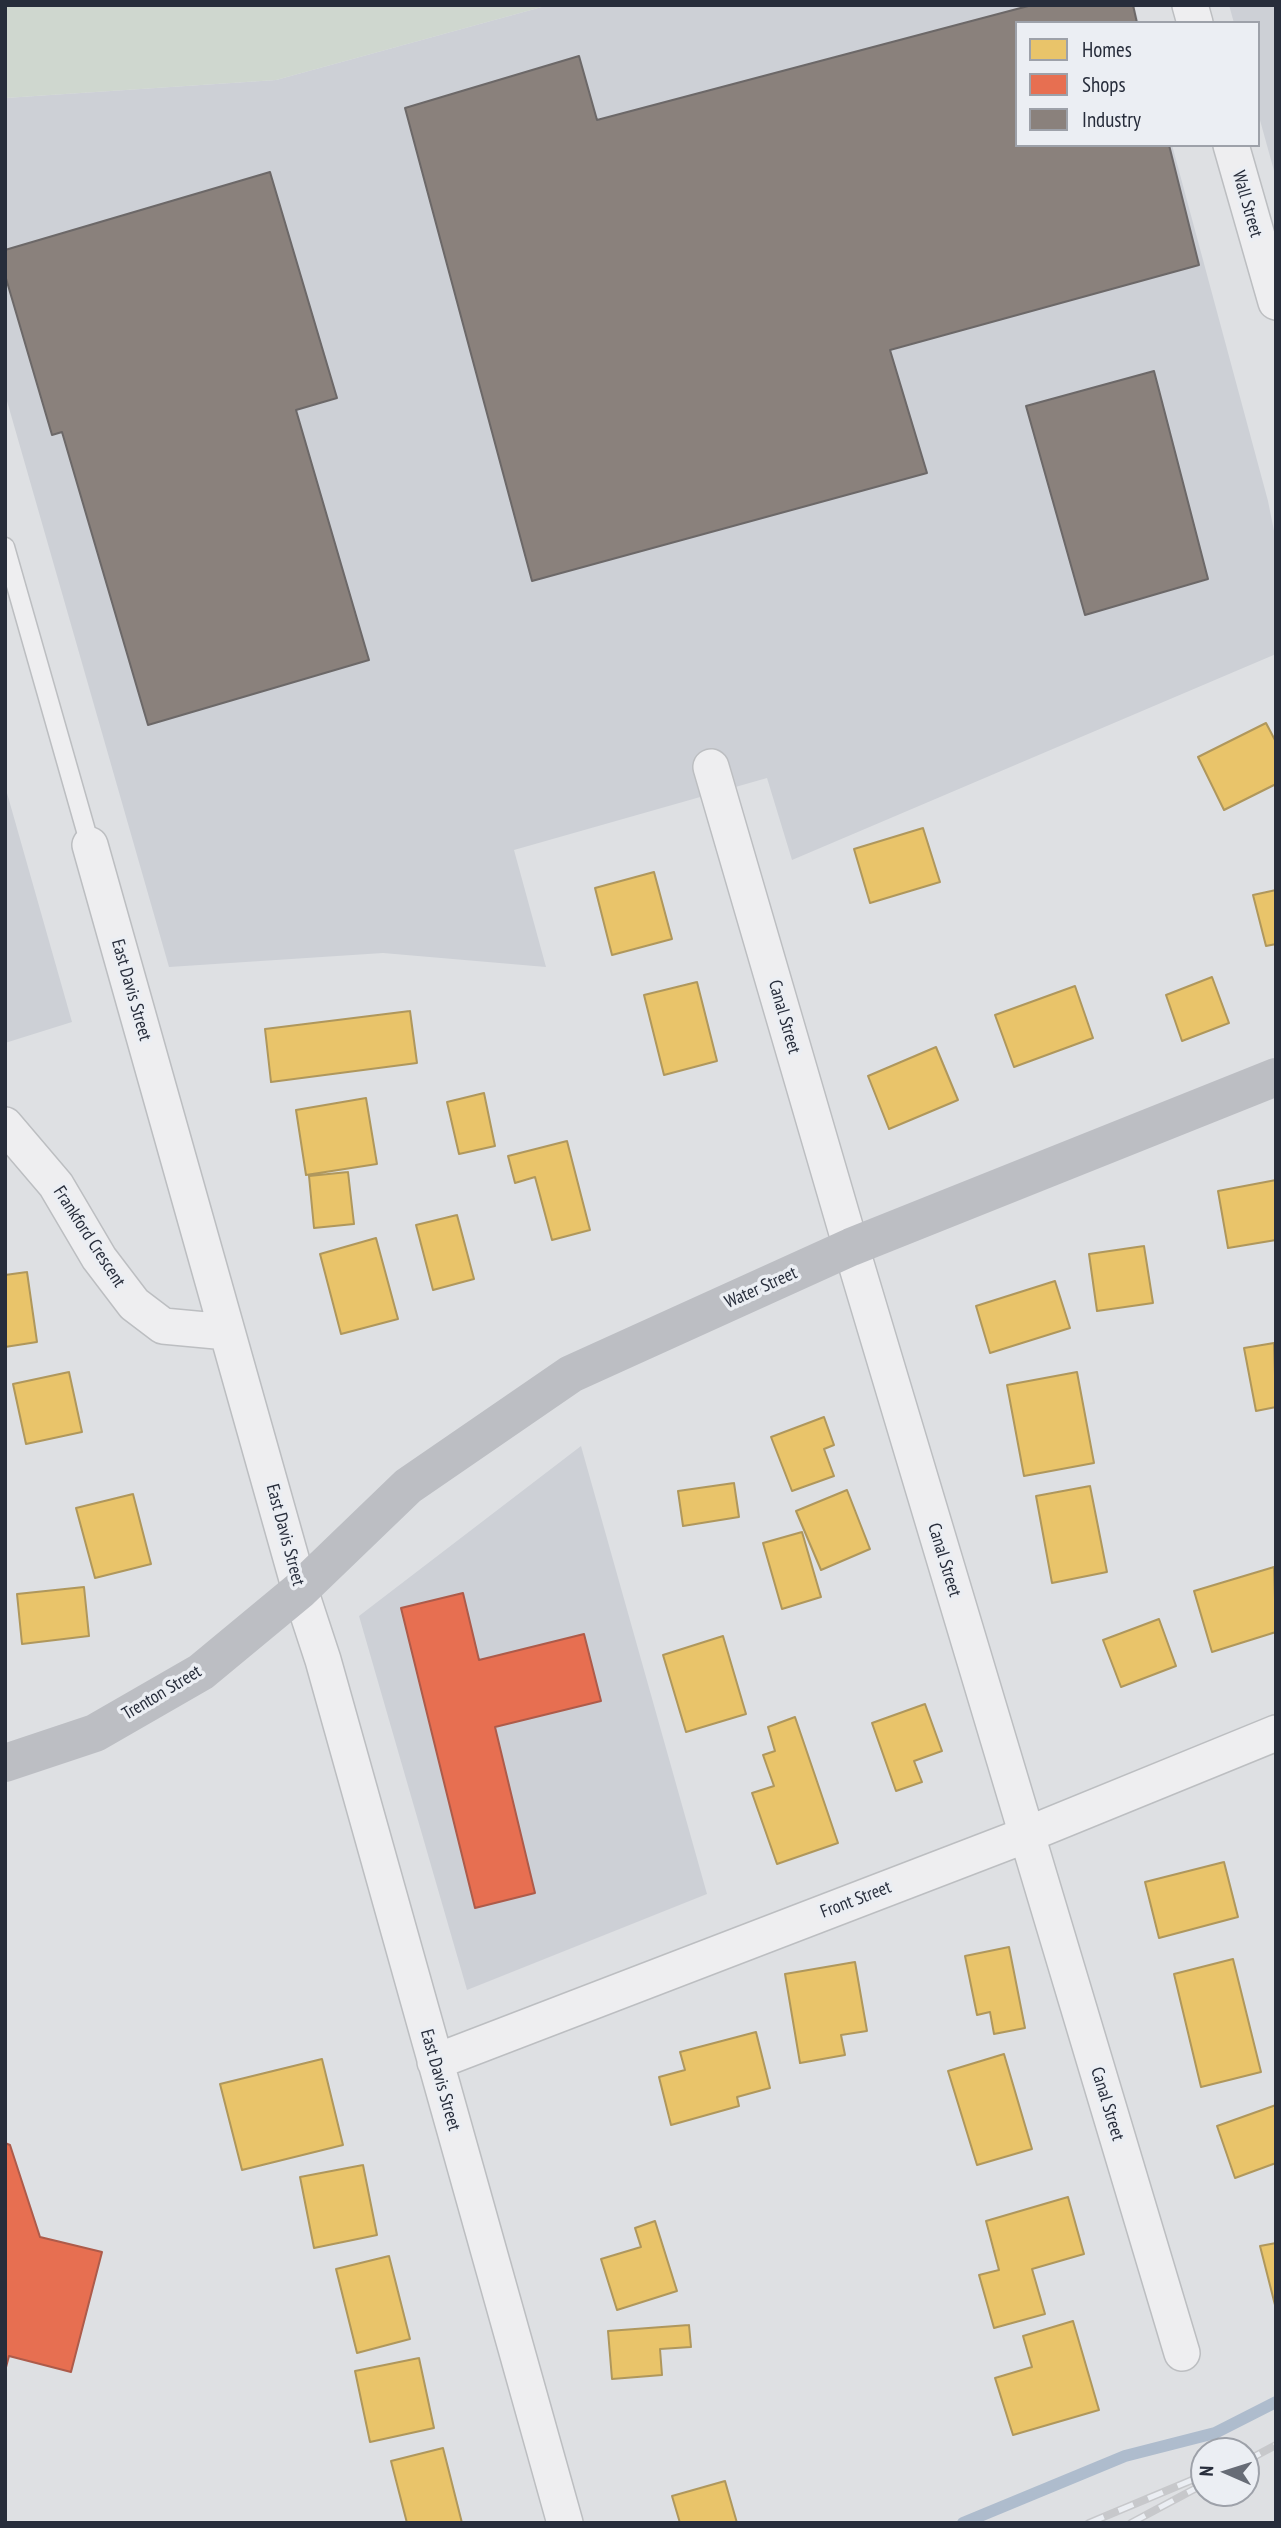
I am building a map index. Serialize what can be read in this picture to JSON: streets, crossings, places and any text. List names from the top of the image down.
{
  "streets": {
    "main road": ["Water Street", "Trenton Street"],
    "street": [
      "Wall Street",
      "East Davis Street",
      "Canal Street",
      "Frankford Crescent",
      "Front Street"
    ]
  },
  "crossings": [
    ["East Davis Street", "Frankford Crescent"],
    ["East Davis Street", "Water Street"],
    ["East Davis Street", "Trenton Street"],
    ["East Davis Street", "Front Street"],
    ["Canal Street", "Water Street"],
    ["Canal Street", "Front Street"],
    ["Water Street", "Trenton Street"]
  ],
  "legend": ["Homes", "Shops", "Industry"],
  "north": "left"
}
